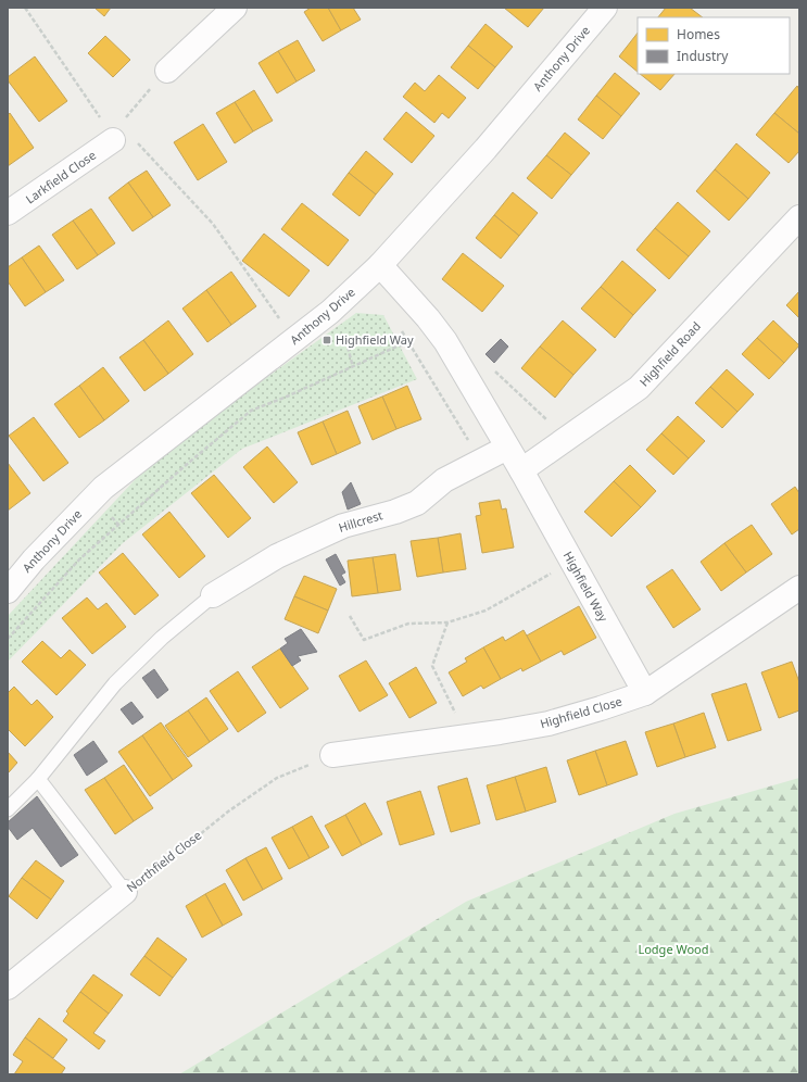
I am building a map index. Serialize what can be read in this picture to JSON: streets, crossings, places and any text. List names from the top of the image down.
{
  "streets": {
    "street": [
      "Anthony Drive",
      "Larkfield Close",
      "Highfield Road",
      "Hillcrest",
      "Highfield Way",
      "Highfield Close",
      "Northfield Close"
    ]
  },
  "crossings": [
    ["Anthony Drive", "Highfield Way"],
    ["Highfield Road", "Highfield Way"],
    ["Hillcrest", "Highfield Way"],
    ["Highfield Way", "Highfield Close"],
    ["Highfield Close", "Northfield Close"]
  ],
  "parks": ["Lodge Wood"],
  "places": {
    "transit": ["Highfield Way"]
  },
  "legend": ["Homes", "Industry"]
}
